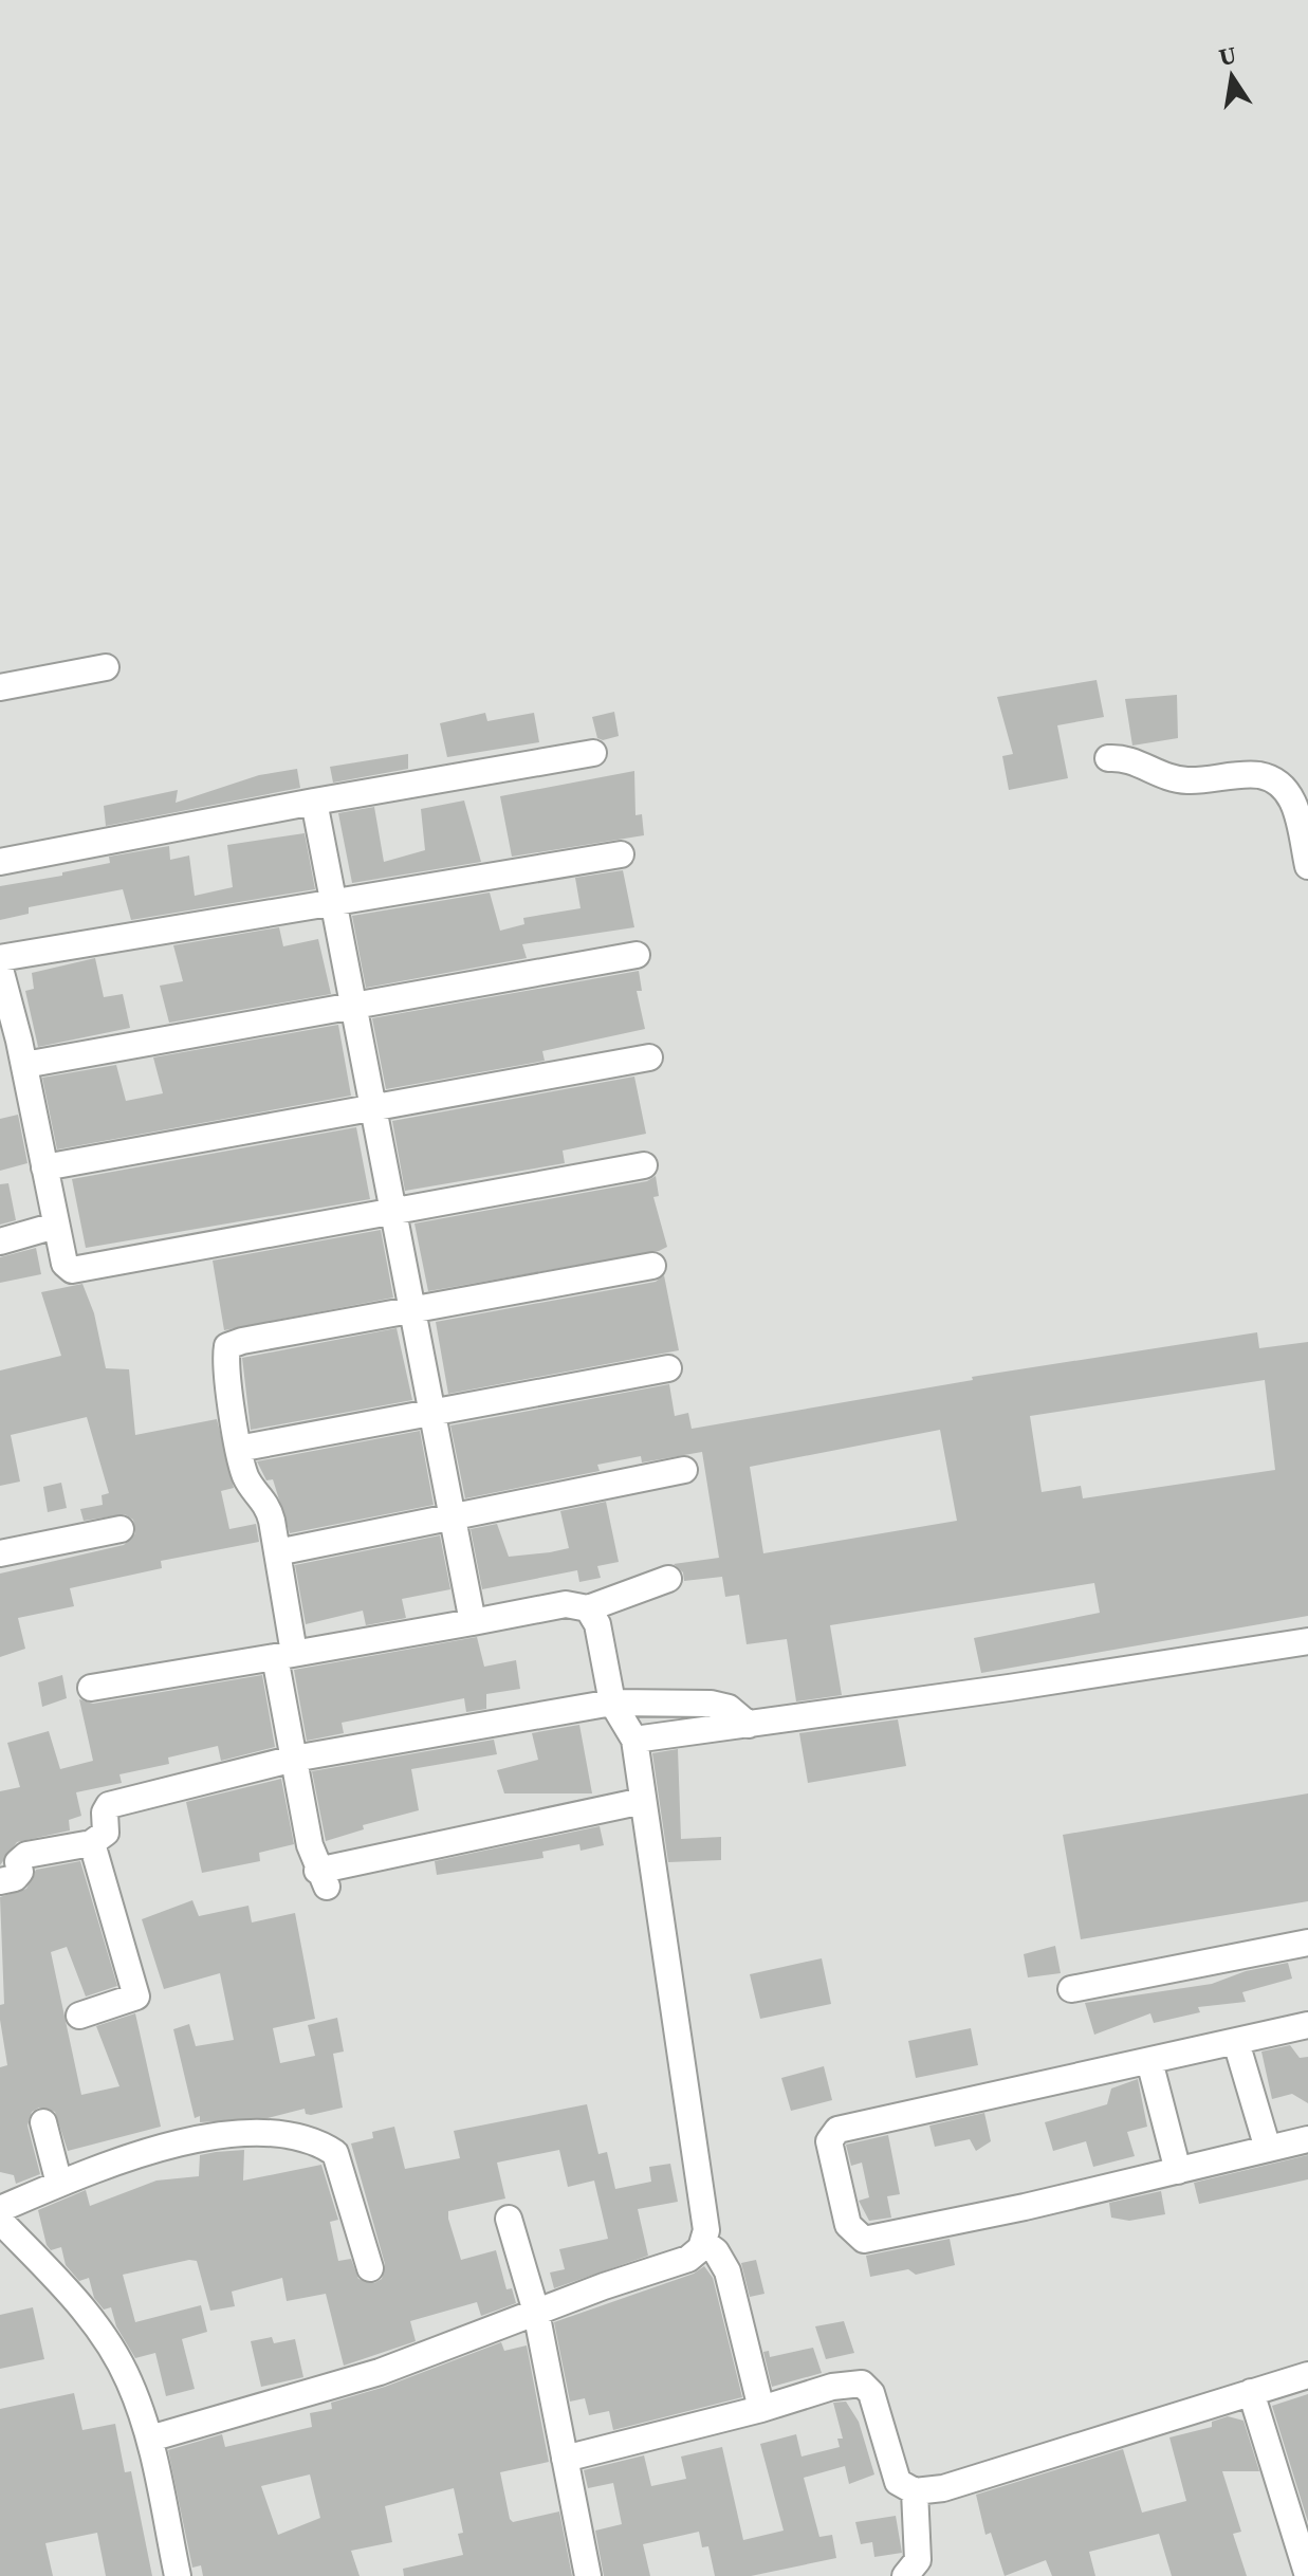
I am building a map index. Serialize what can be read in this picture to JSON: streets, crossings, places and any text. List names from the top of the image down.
{
  "north": "top"
}
